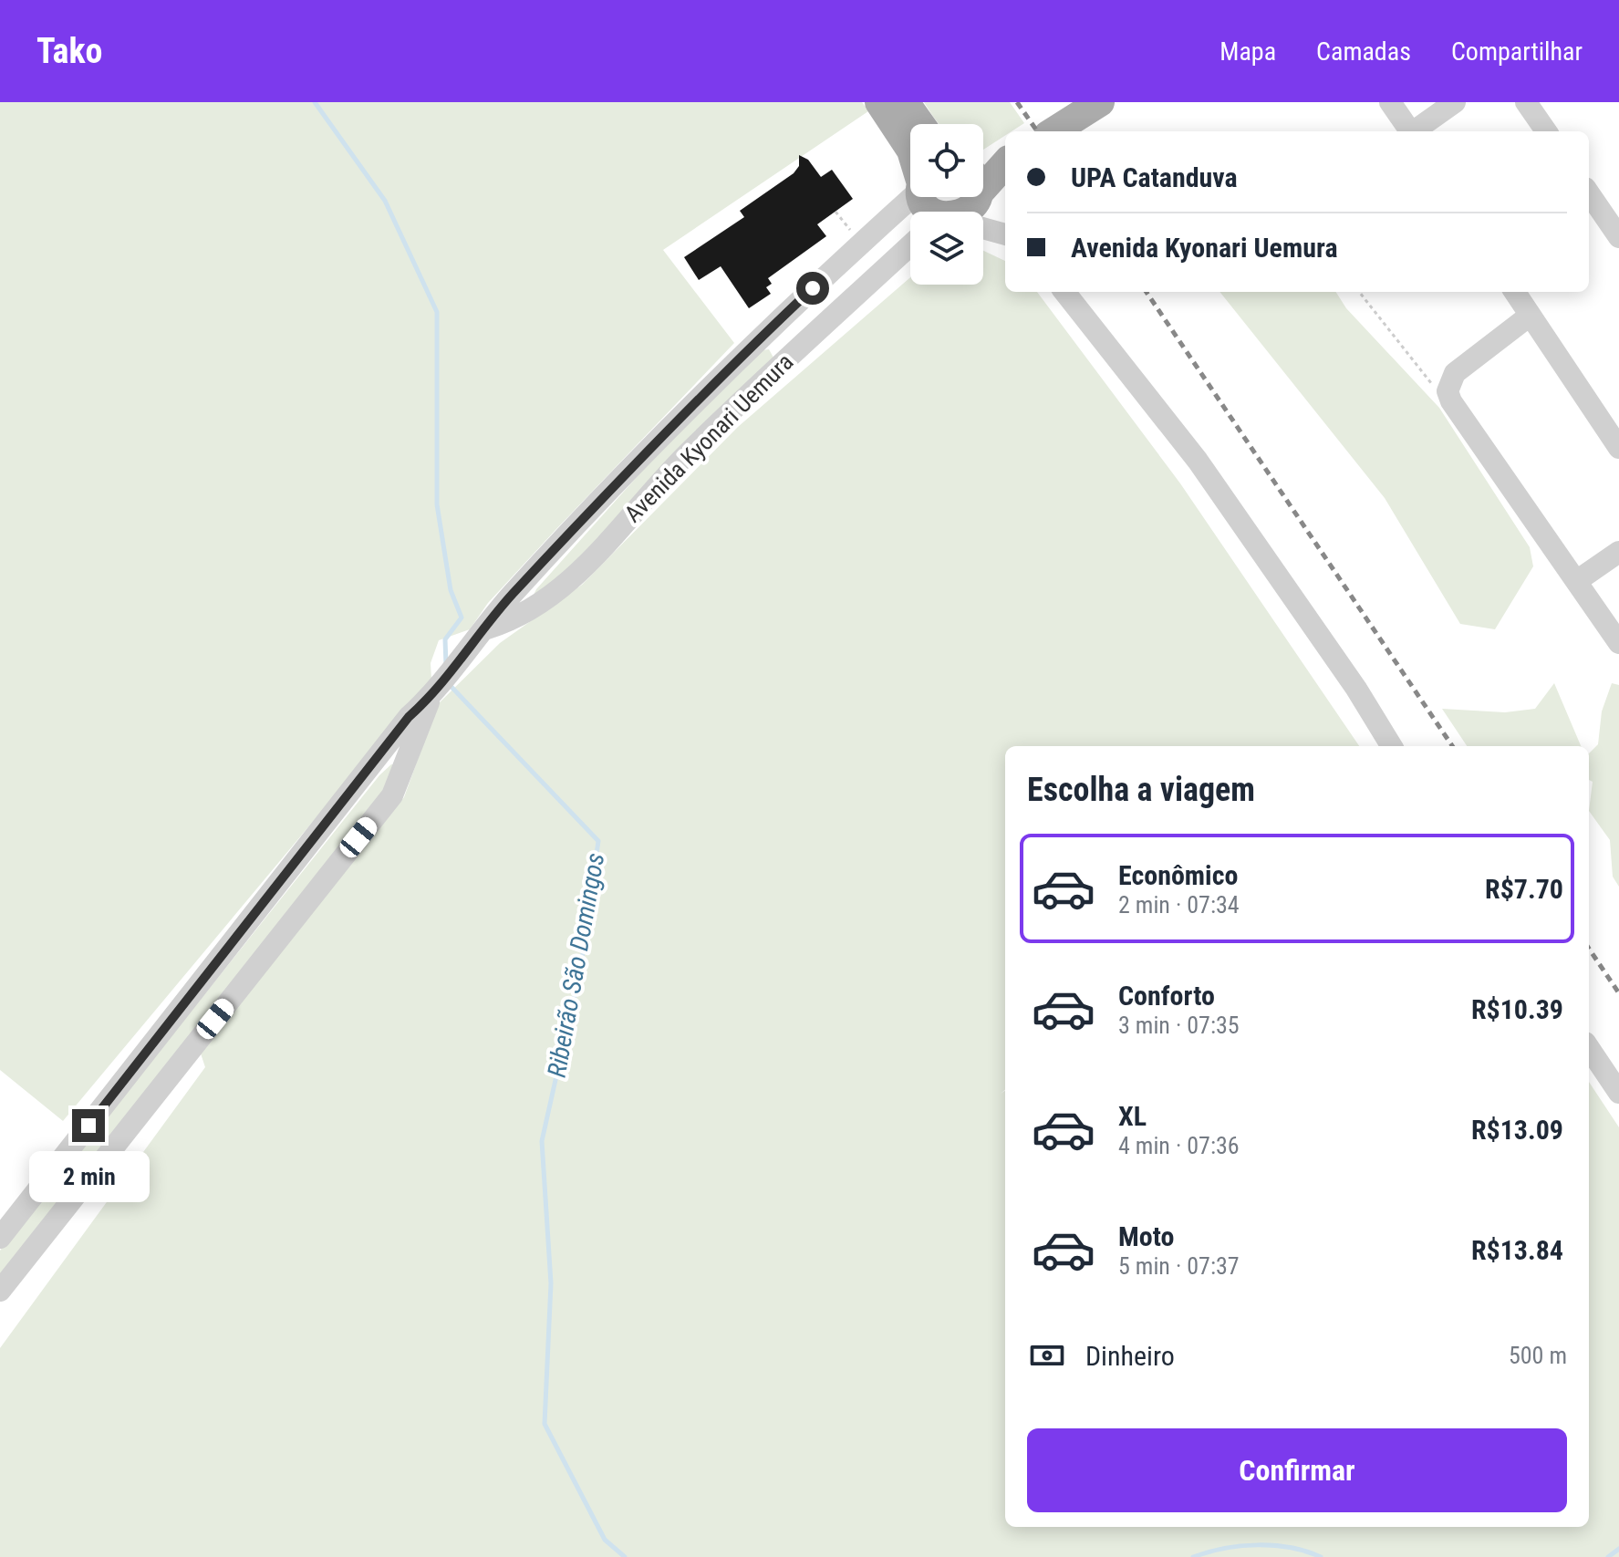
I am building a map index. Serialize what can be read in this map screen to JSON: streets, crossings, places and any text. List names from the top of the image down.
{
  "streets": {
    "street": ["Avenida Kyonari Uemura"]
  },
  "water": ["Ribeirão São Domingos"],
  "page": {
    "header": "Tako",
    "nav": ["Mapa", "Camadas", "Compartilhar"],
    "banner": ["UPA Catanduva", "Avenida Kyonari Uemura"],
    "heading": "Escolha a viagem",
    "list": [
      {
        "name": "Econômico",
        "note": "2 min · 07:34",
        "value": "R$7.70"
      },
      {
        "name": "Conforto",
        "note": "3 min · 07:35",
        "value": "R$10.39"
      },
      {
        "name": "XL",
        "note": "4 min · 07:36",
        "value": "R$13.09"
      },
      {
        "name": "Moto",
        "note": "5 min · 07:37",
        "value": "R$13.84"
      }
    ],
    "bubble": "2 min",
    "pay": ["Dinheiro", "500 m"],
    "buttons": "Confirmar"
  }
}
